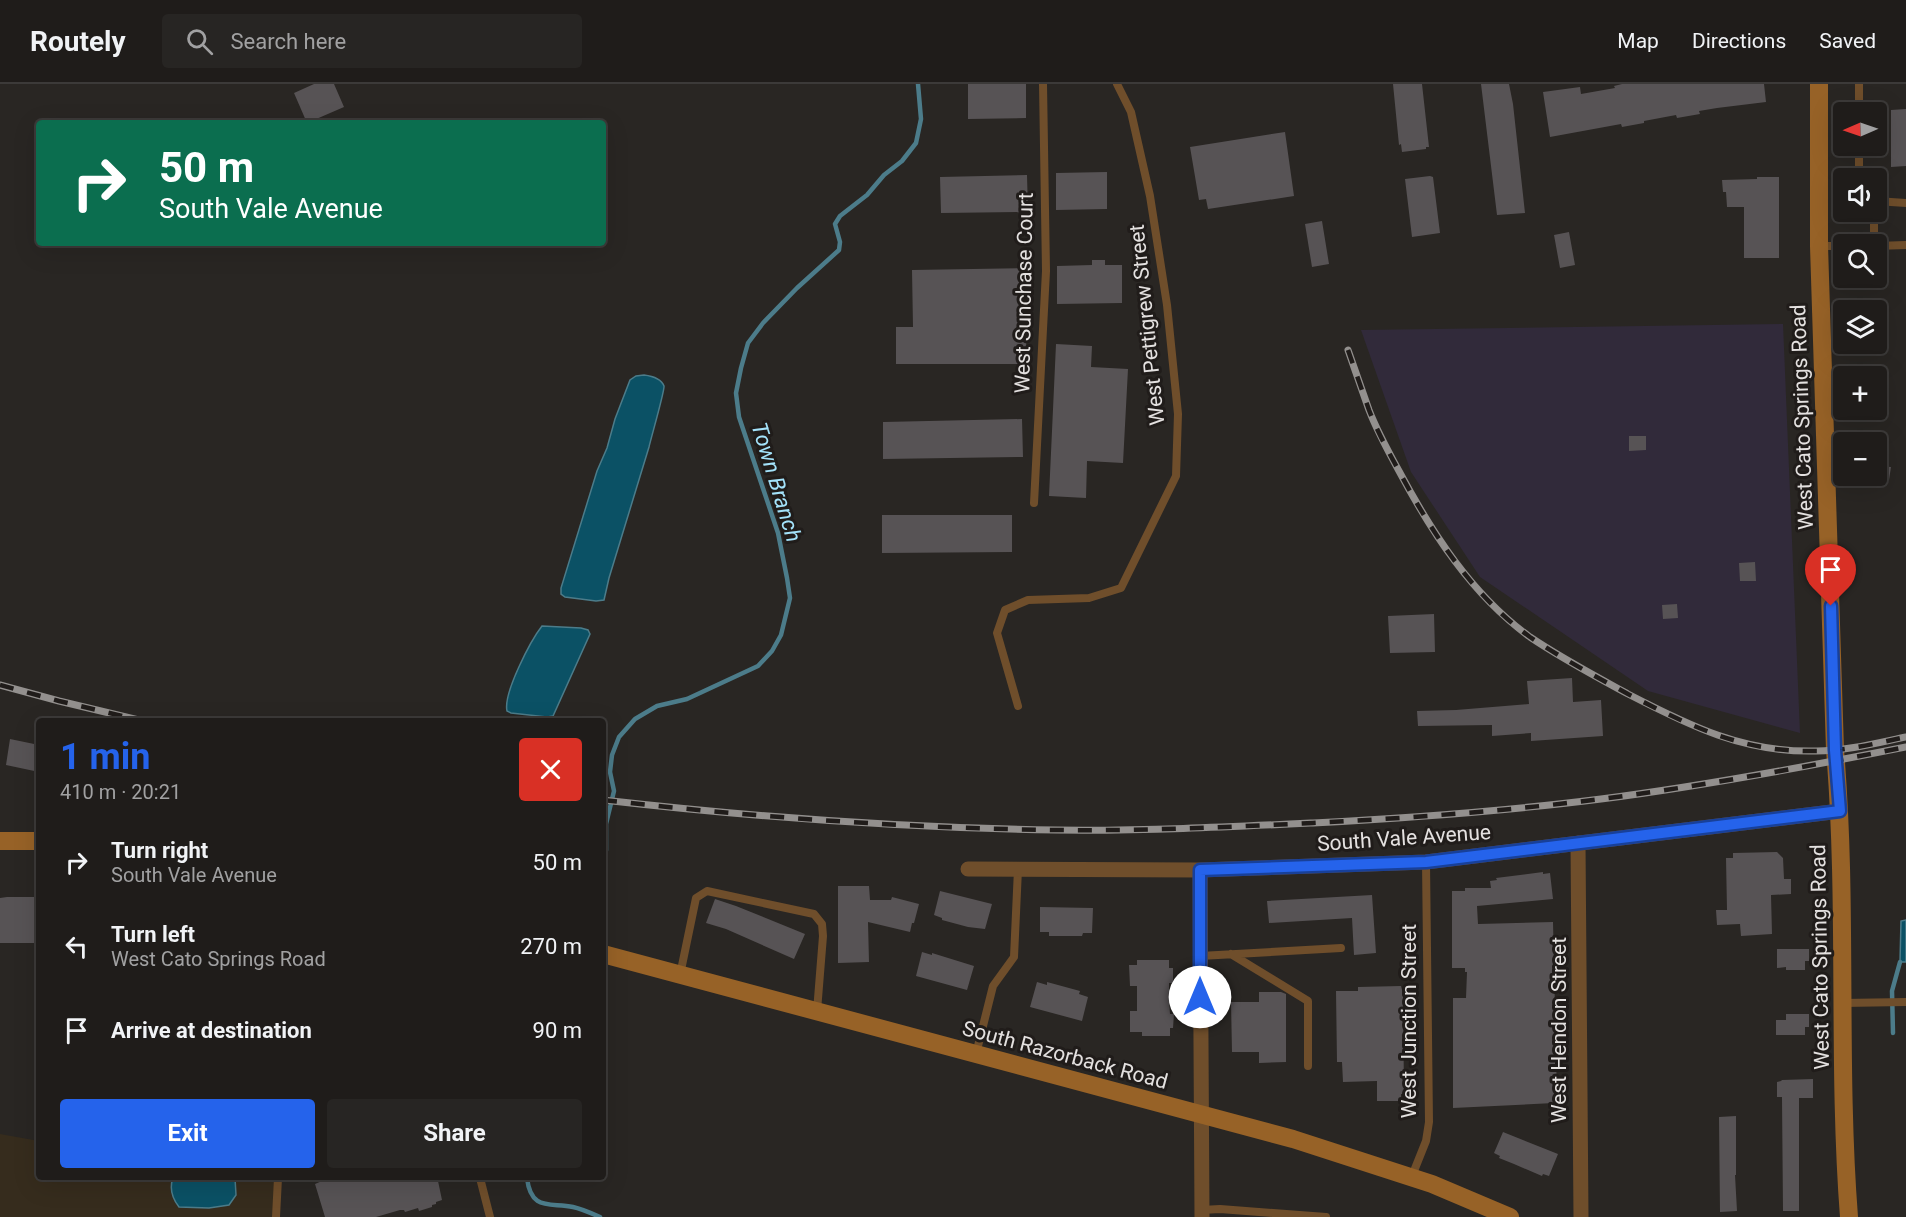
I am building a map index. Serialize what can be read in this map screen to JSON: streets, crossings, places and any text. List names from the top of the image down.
{
  "streets": {
    "street": [
      "West Cato Springs Road",
      "South Vale Avenue",
      "West Hendon Street",
      "South Razorback Road"
    ],
    "lane": ["West Sunchase Court", "West Pettigrew Street", "West Junction Street"]
  },
  "crossings": [
    ["West Cato Springs Road", "South Vale Avenue"],
    ["South Vale Avenue", "West Junction Street"],
    ["South Vale Avenue", "West Hendon Street"],
    ["West Junction Street", "South Razorback Road"]
  ],
  "water": ["Town Branch"],
  "north": "left",
  "page": {
    "header": "Routely",
    "search": "Search here",
    "nav": ["Map", "Directions", "Saved"],
    "map_buttons": ["+", "−"],
    "turn": ["50 m", "South Vale Avenue"],
    "heading": ["1 min", "410 m · 20:21"],
    "list": [
      {
        "name": "Turn right",
        "note": "South Vale Avenue",
        "value": "50 m"
      },
      {
        "name": "Turn left",
        "note": "West Cato Springs Road",
        "value": "270 m"
      },
      {
        "name": "Arrive at destination",
        "value": "90 m"
      }
    ],
    "buttons": ["Exit", "Share"]
  }
}
